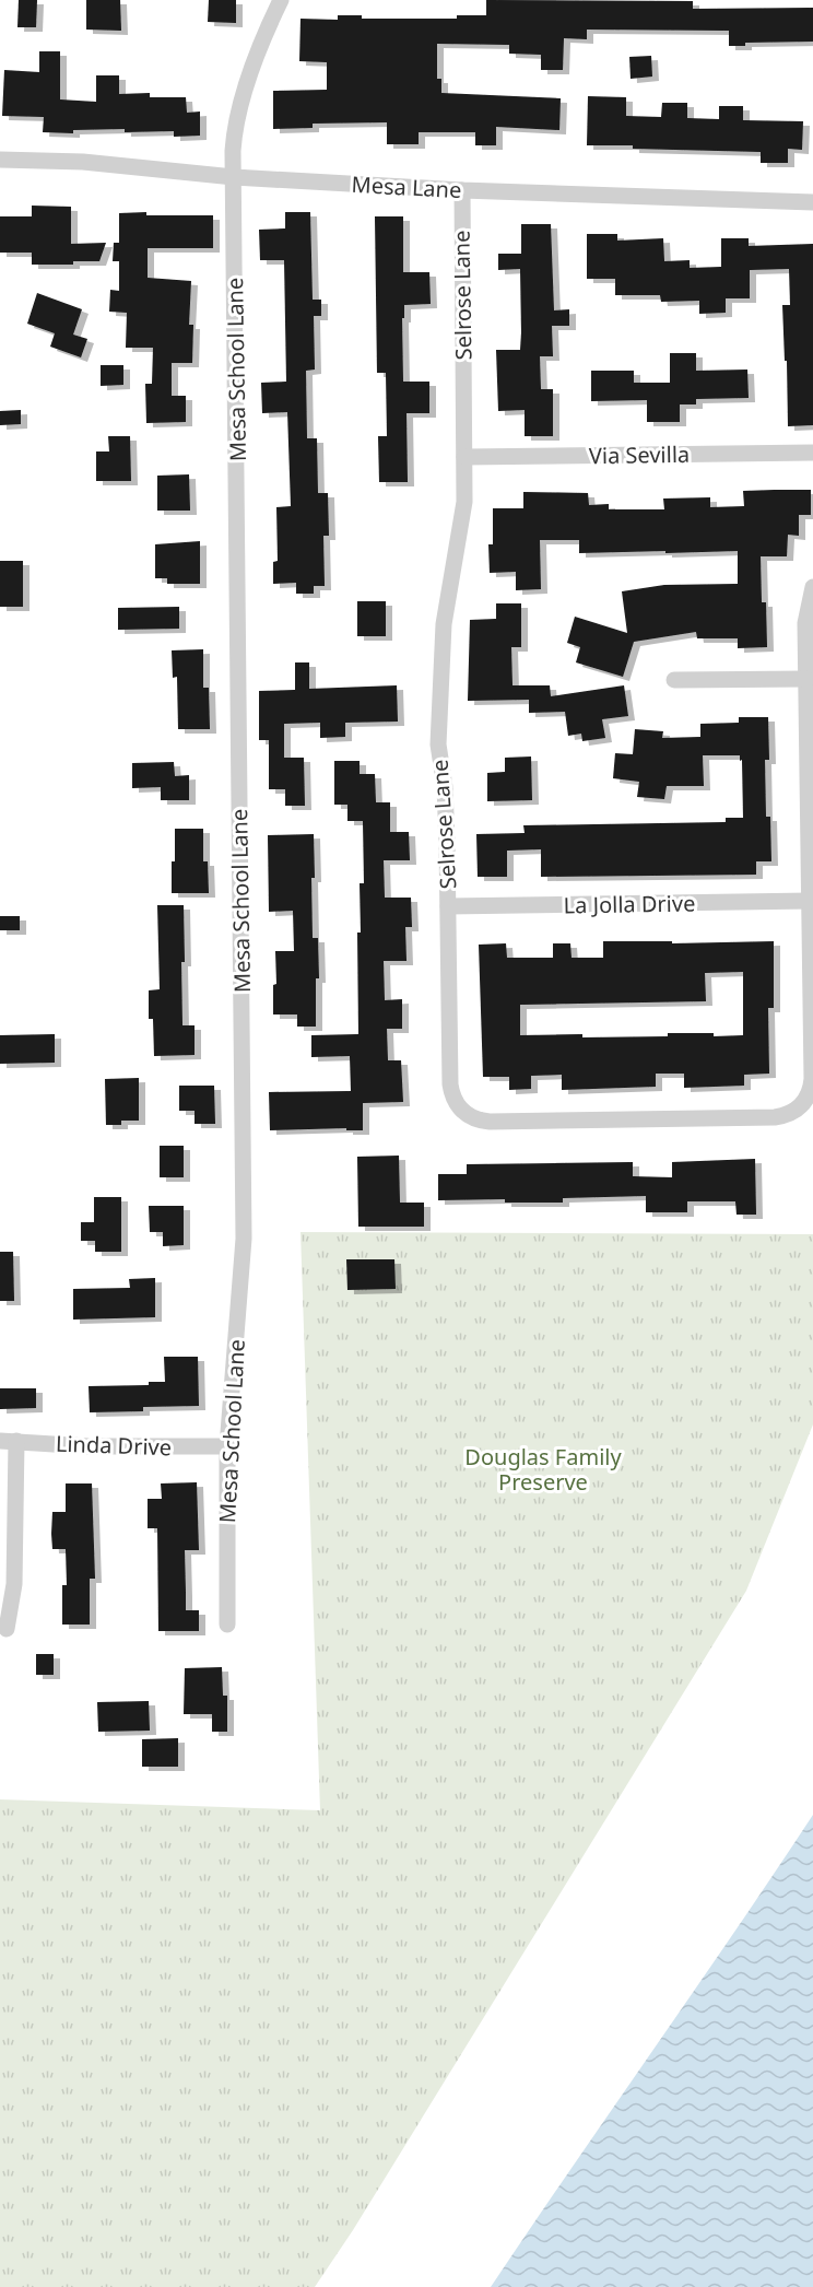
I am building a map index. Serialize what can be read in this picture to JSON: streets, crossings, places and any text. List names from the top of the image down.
{
  "streets": {
    "street": [
      "Mesa Lane",
      "Selrose Lane",
      "Mesa School Lane",
      "Via Sevilla",
      "La Jolla Drive",
      "Linda Drive"
    ]
  },
  "crossings": [
    ["Mesa Lane", "Selrose Lane"],
    ["Mesa Lane", "Mesa School Lane"],
    ["Selrose Lane", "Via Sevilla"],
    ["Selrose Lane", "La Jolla Drive"],
    ["Mesa School Lane", "Linda Drive"]
  ],
  "parks": ["Douglas Family Preserve"]
}
